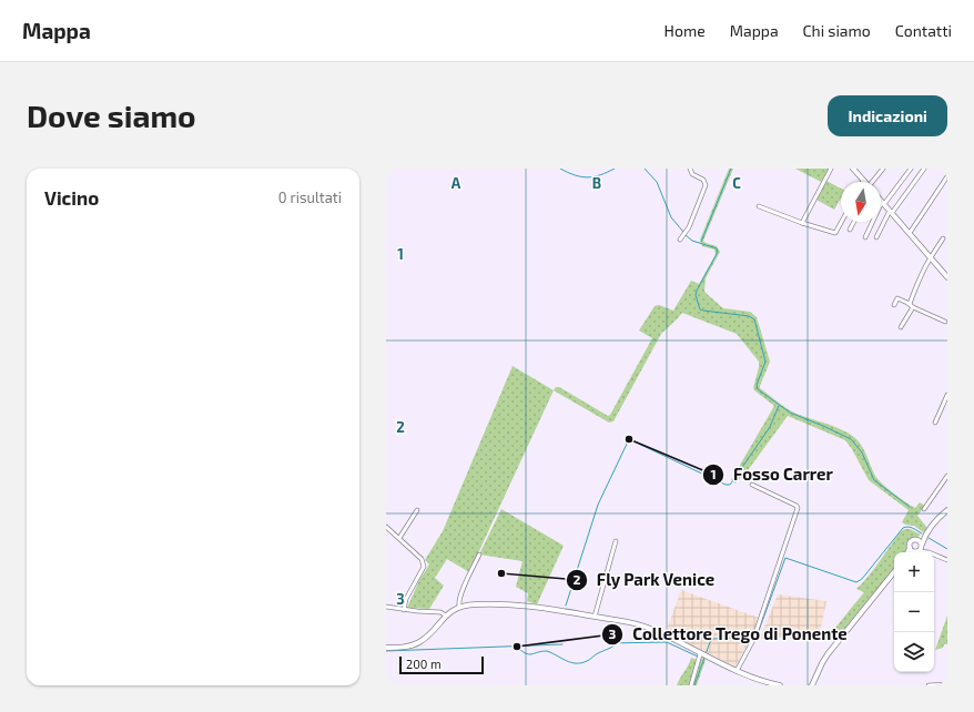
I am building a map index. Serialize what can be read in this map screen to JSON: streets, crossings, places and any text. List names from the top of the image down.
{
  "places": ["Fosso Carrer", "Fly Park Venice", "Collettore Trego di Ponente"],
  "scale_bar": "200 m",
  "north": "bottom",
  "page": {
    "header": "Mappa",
    "nav": [
      "Home",
      "Mappa",
      "Chi siamo",
      "Contatti"
    ],
    "buttons": "Indicazioni",
    "title": "Dove siamo",
    "heading": ["Vicino", "0 risultati"],
    "map_buttons": ["+", "−"],
    "scale": "200 m"
  },
  "grid": {
    "columns": ["A", "B", "C"],
    "rows": ["1", "2", "3"]
  }
}
